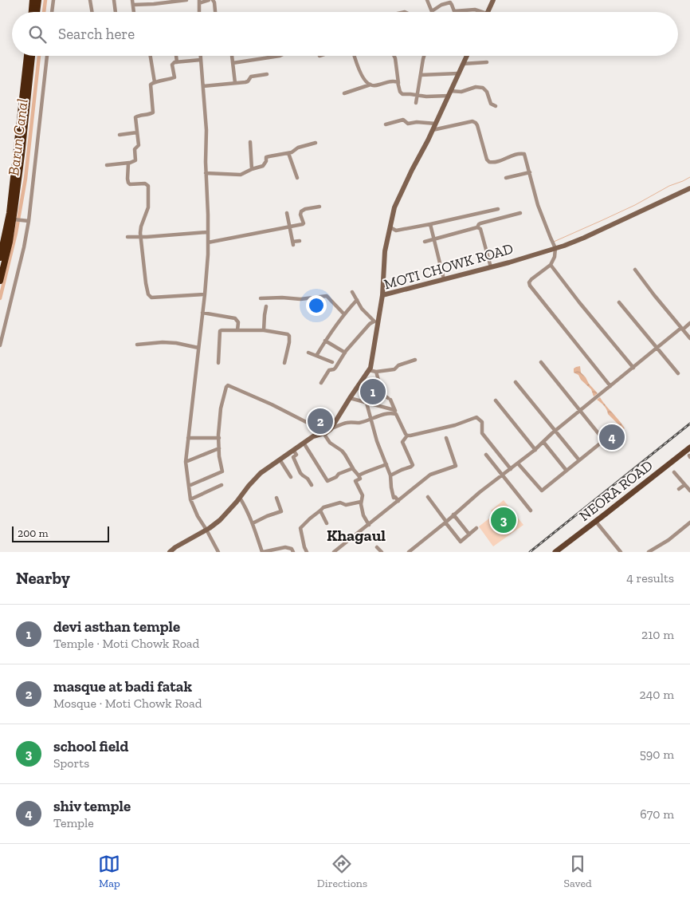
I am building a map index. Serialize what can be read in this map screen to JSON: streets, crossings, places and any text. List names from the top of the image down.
{
  "streets": {
    "main road": ["NEORA ROAD"],
    "street": ["MOTI CHOWK ROAD"]
  },
  "districts": ["Khagaul"],
  "water": ["Barun Canal"],
  "scale_bar": "200 m",
  "page": {
    "search": "Search here",
    "pins": [
      "1",
      "2",
      "4",
      "3"
    ],
    "scale": "200 m",
    "heading": ["Nearby", "4 results"],
    "list": [
      {
        "mark": "1",
        "name": "devi asthan temple",
        "note": "Temple · Moti Chowk Road",
        "value": "210 m"
      },
      {
        "mark": "2",
        "name": "masque at badi fatak",
        "note": "Mosque · Moti Chowk Road",
        "value": "240 m"
      },
      {
        "mark": "3",
        "name": "school field",
        "note": "Sports",
        "value": "590 m"
      },
      {
        "mark": "4",
        "name": "shiv temple",
        "note": "Temple",
        "value": "670 m"
      }
    ],
    "nav": ["Map", "Directions", "Saved"]
  }
}
